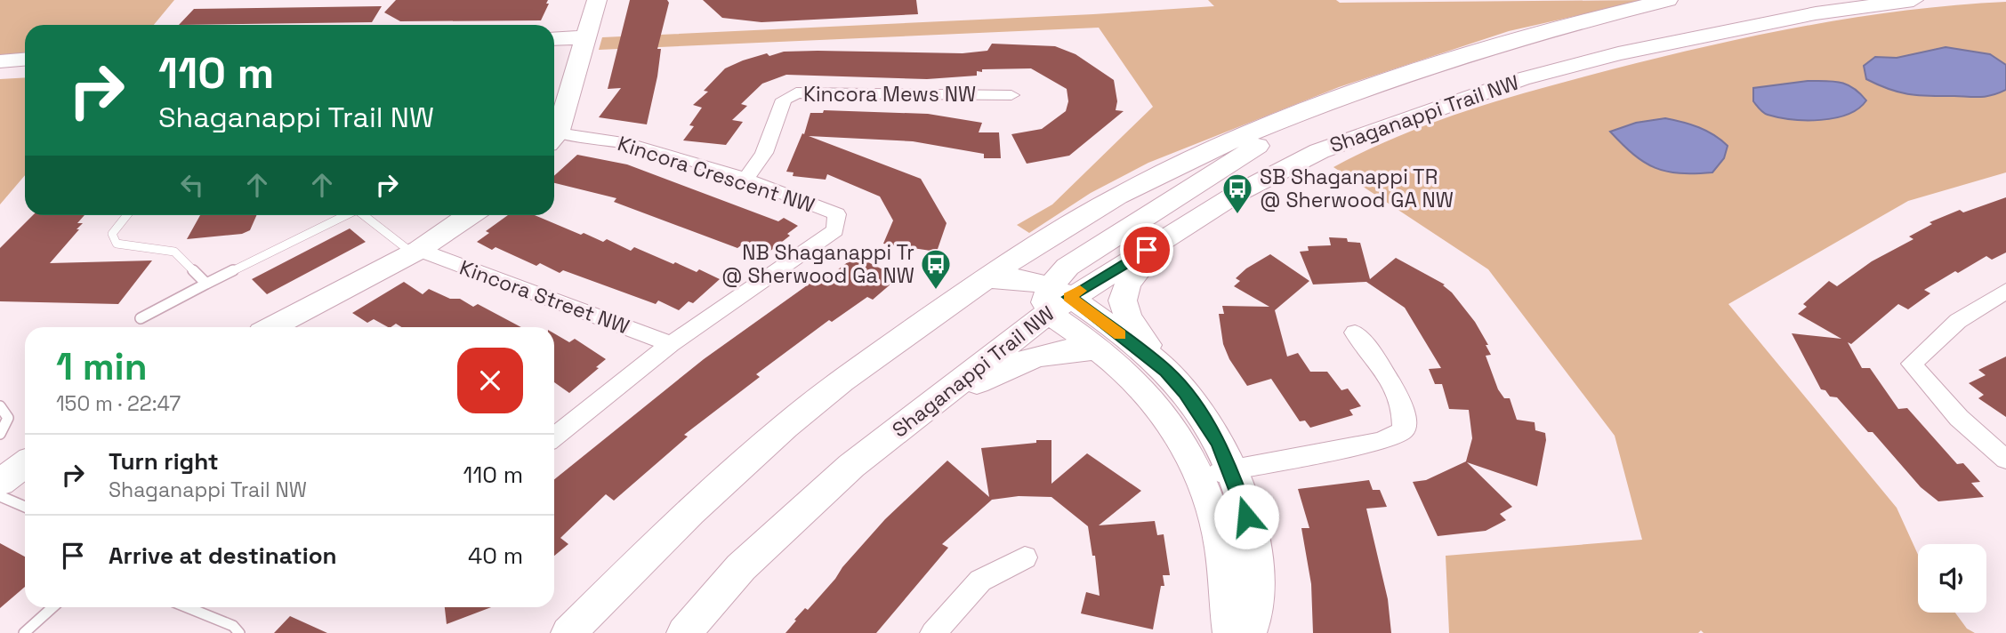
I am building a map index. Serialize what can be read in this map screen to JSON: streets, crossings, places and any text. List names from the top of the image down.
{
  "streets": {
    "main road": ["Shaganappi Trail NW"],
    "street": ["Kincora Mews NW", "Kincora Crescent NW", "Kincora Street NW"]
  },
  "crossings": [
    ["Kincora Mews NW", "Kincora Crescent NW"],
    ["Kincora Crescent NW", "Kincora Street NW"]
  ],
  "places": {
    "bus stop": ["SB Shaganappi TR @ Sherwood GA NW", "NB Shaganappi Tr @ Sherwood Ga NW"]
  },
  "page": {
    "turn": ["110 m", "Shaganappi Trail NW"],
    "heading": ["1 min", "150 m · 22:47"],
    "list": [
      {
        "name": "Turn right",
        "note": "Shaganappi Trail NW",
        "value": "110 m"
      },
      {
        "name": "Arrive at destination",
        "value": "40 m"
      }
    ]
  }
}
